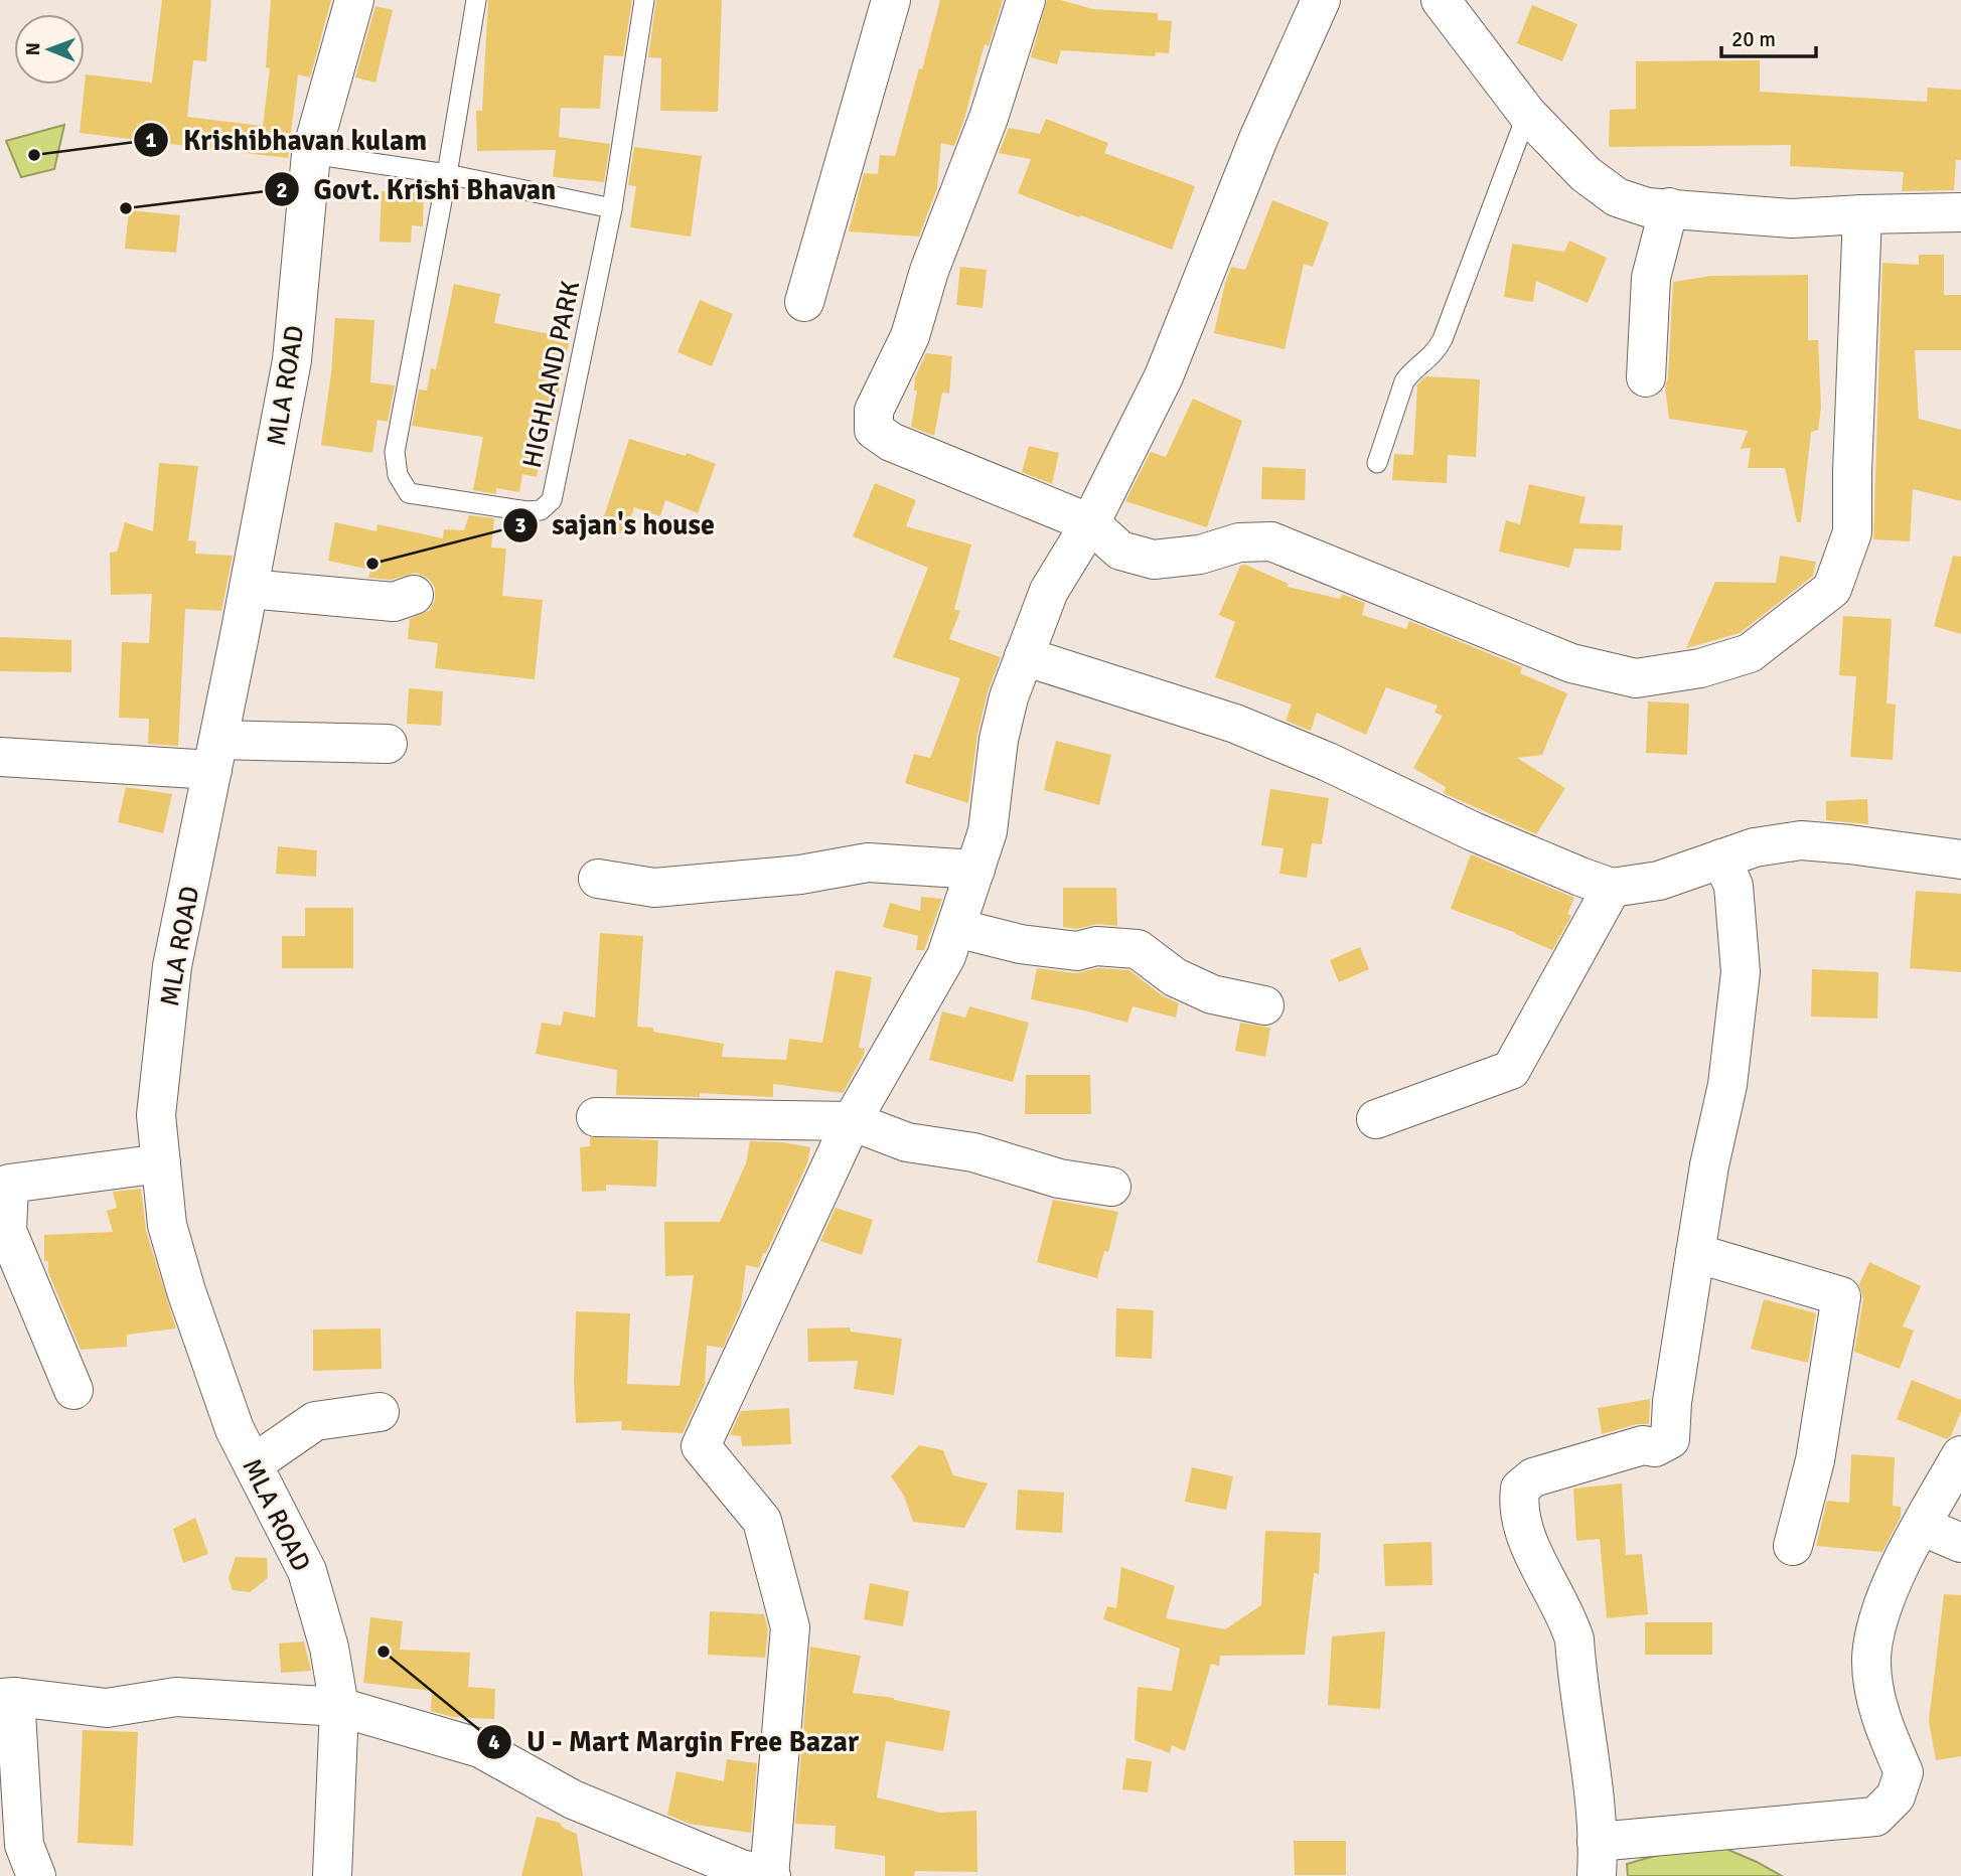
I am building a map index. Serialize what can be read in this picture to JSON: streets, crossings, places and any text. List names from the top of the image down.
{
  "streets": {
    "street": ["MLA ROAD"],
    "lane": ["HIGHLAND PARK"]
  },
  "places": [
    "Krishibhavan kulam",
    "Govt. Krishi Bhavan",
    "sajan's house",
    "U - Mart Margin Free Bazar"
  ],
  "scale_bar": "20 m",
  "north": "left"
}
